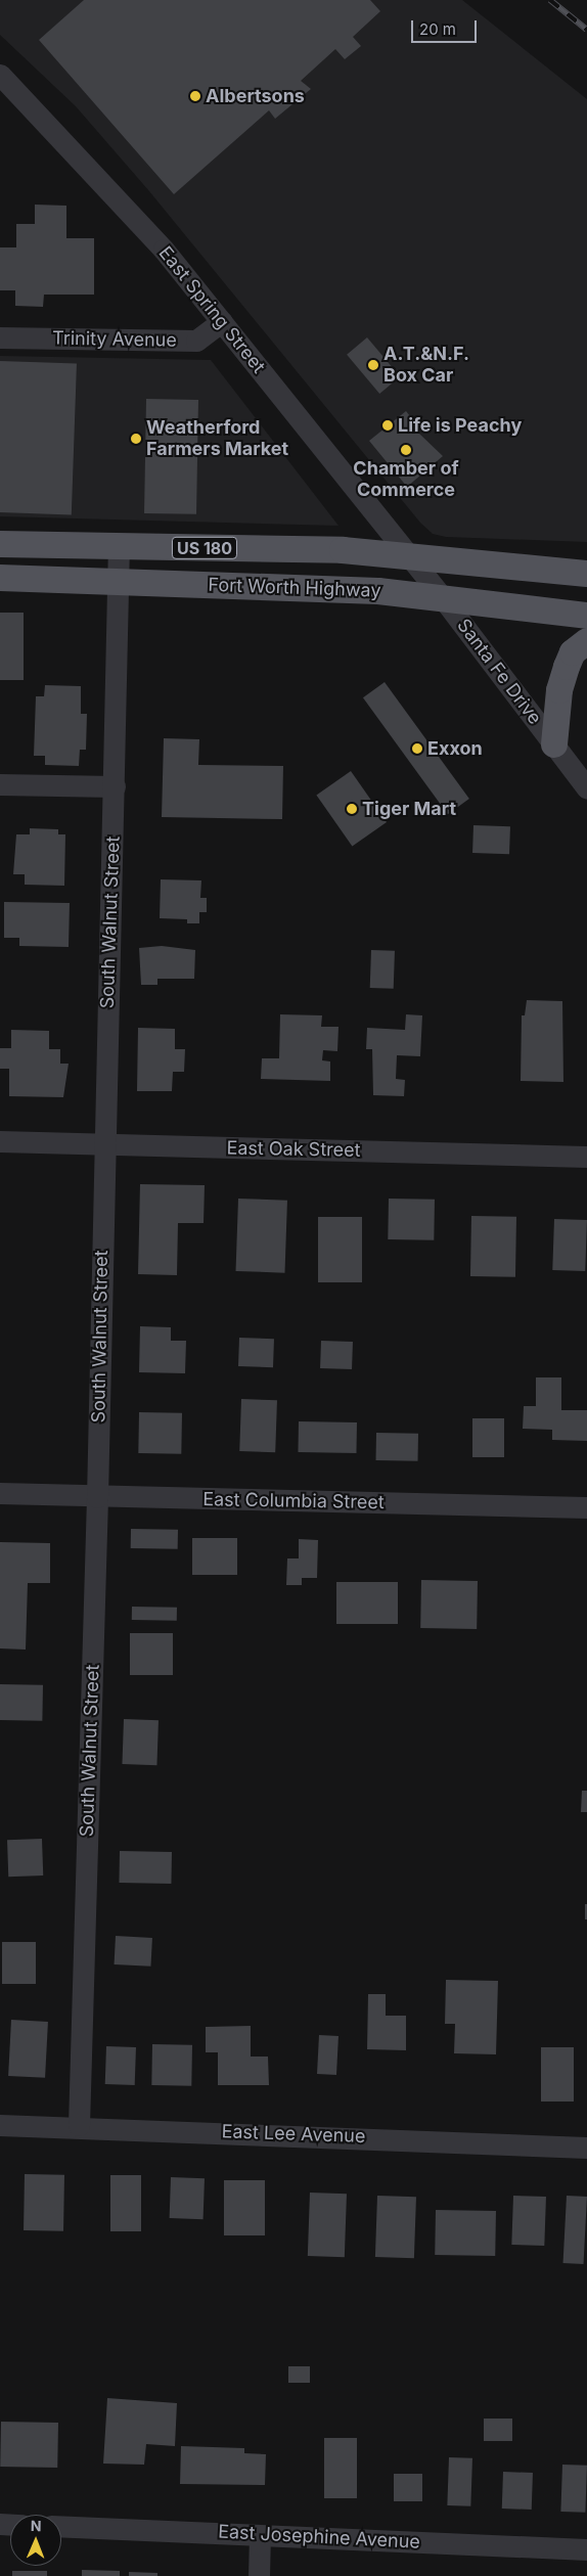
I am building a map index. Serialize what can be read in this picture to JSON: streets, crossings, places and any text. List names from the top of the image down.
{
  "streets": {
    "main road": ["US 180", "Fort Worth Highway"],
    "street": [
      "East Spring Street",
      "Trinity Avenue",
      "Santa Fe Drive",
      "South Walnut Street",
      "East Oak Street",
      "East Columbia Street",
      "East Lee Avenue",
      "East Josephine Avenue"
    ]
  },
  "crossings": [
    ["East Spring Street", "Trinity Avenue"],
    ["East Spring Street", "Fort Worth Highway"],
    ["East Spring Street", "Santa Fe Drive"],
    ["Fort Worth Highway", "Santa Fe Drive"],
    ["Fort Worth Highway", "South Walnut Street"],
    ["South Walnut Street", "East Oak Street"],
    ["South Walnut Street", "East Columbia Street"],
    ["South Walnut Street", "East Lee Avenue"]
  ],
  "places": [
    "Albertsons",
    "A.T.&N.F. Box Car",
    "Life is Peachy",
    "Weatherford Farmers Market",
    "Chamber of Commerce",
    "Exxon",
    "Tiger Mart"
  ],
  "scale_bar": "20 m",
  "north": "top"
}
